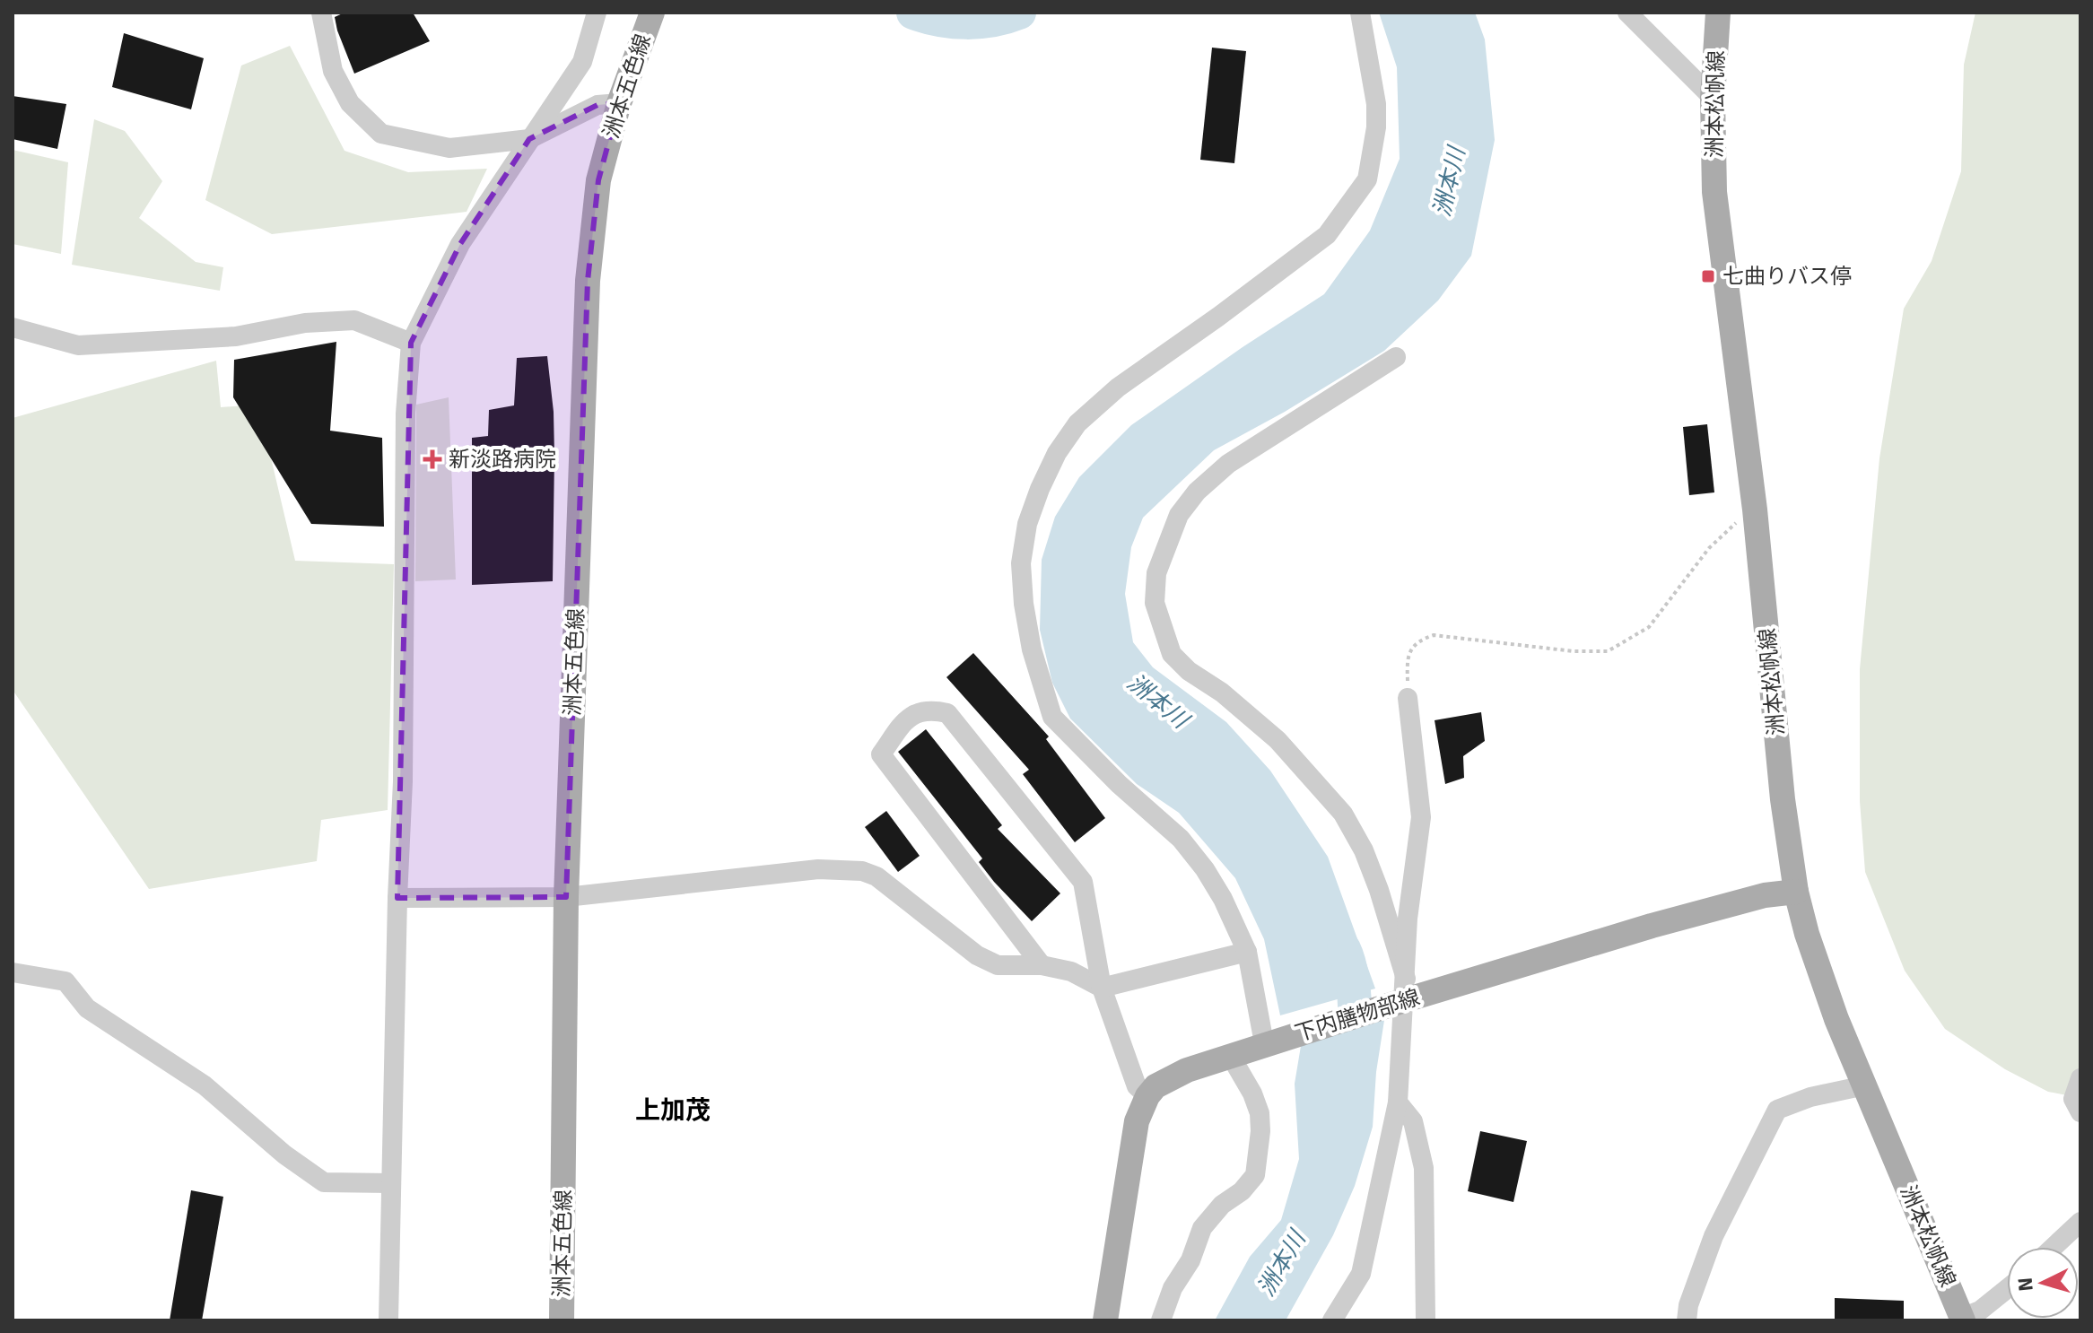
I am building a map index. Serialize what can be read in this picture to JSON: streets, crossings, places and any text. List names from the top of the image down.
{
  "streets": {
    "main road": ["洲本五色線", "洲本松帆線", "下内膳物部線"]
  },
  "crossings": [
    ["洲本松帆線", "下内膳物部線"]
  ],
  "districts": ["上加茂"],
  "water": ["洲本川"],
  "places": {
    "transit": ["七曲りバス停"],
    "health": ["新淡路病院"]
  },
  "north": "left"
}
